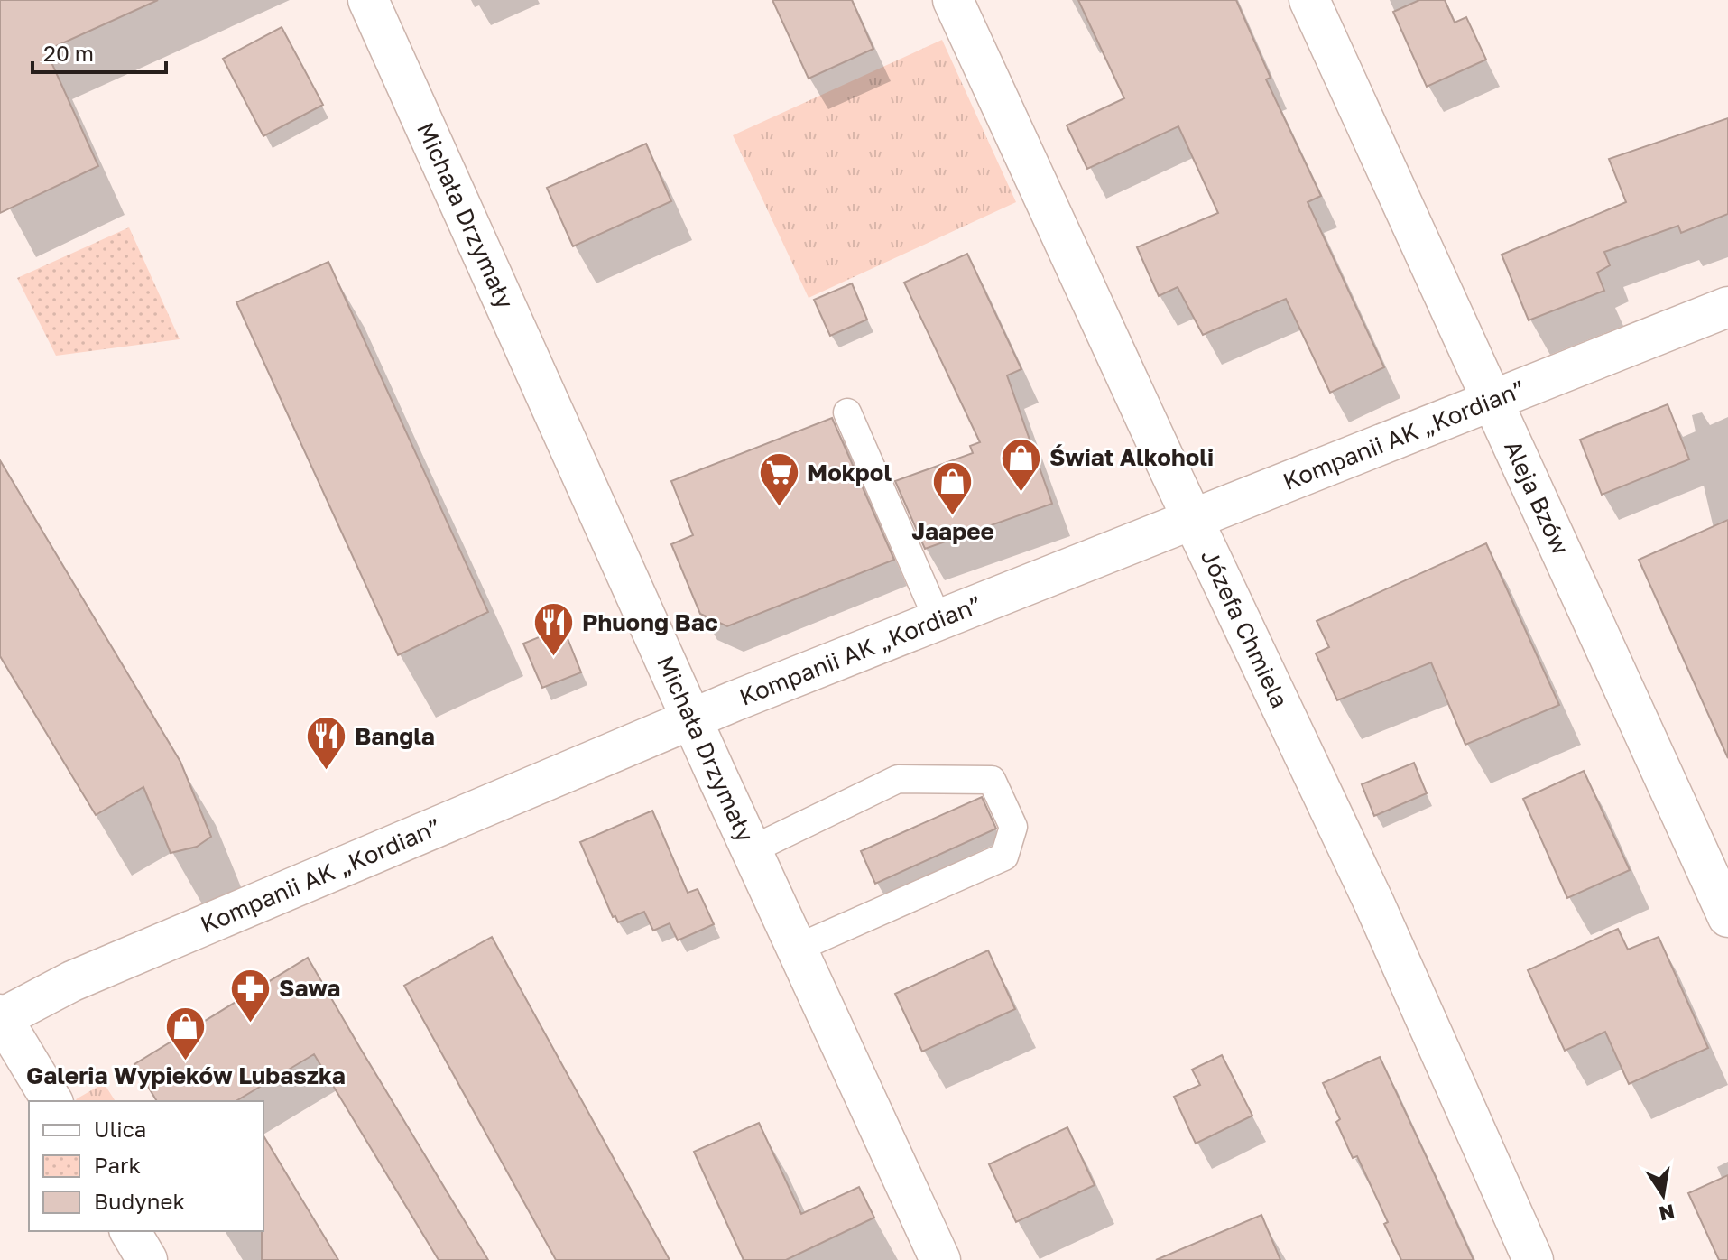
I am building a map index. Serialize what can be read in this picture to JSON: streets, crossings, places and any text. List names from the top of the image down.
{
  "streets": {
    "street": [
      "Michała Drzymały",
      "Kompanii AK „Kordian”",
      "Aleja Bzów",
      "Józefa Chmiela"
    ]
  },
  "crossings": [
    ["Michała Drzymały", "Kompanii AK „Kordian”"],
    ["Kompanii AK „Kordian”", "Aleja Bzów"],
    ["Kompanii AK „Kordian”", "Józefa Chmiela"]
  ],
  "places": {
    "shop": ["Świat Alkoholi", "Jaapee", "Galeria Wypieków Lubaszka"],
    "supermarket": ["Mokpol"],
    "restaurant": ["Phuong Bac", "Bangla"],
    "pharmacy": ["Sawa"]
  },
  "legend": ["Ulica", "Park", "Budynek"],
  "scale_bar": "20 m",
  "north": "bottom"
}
